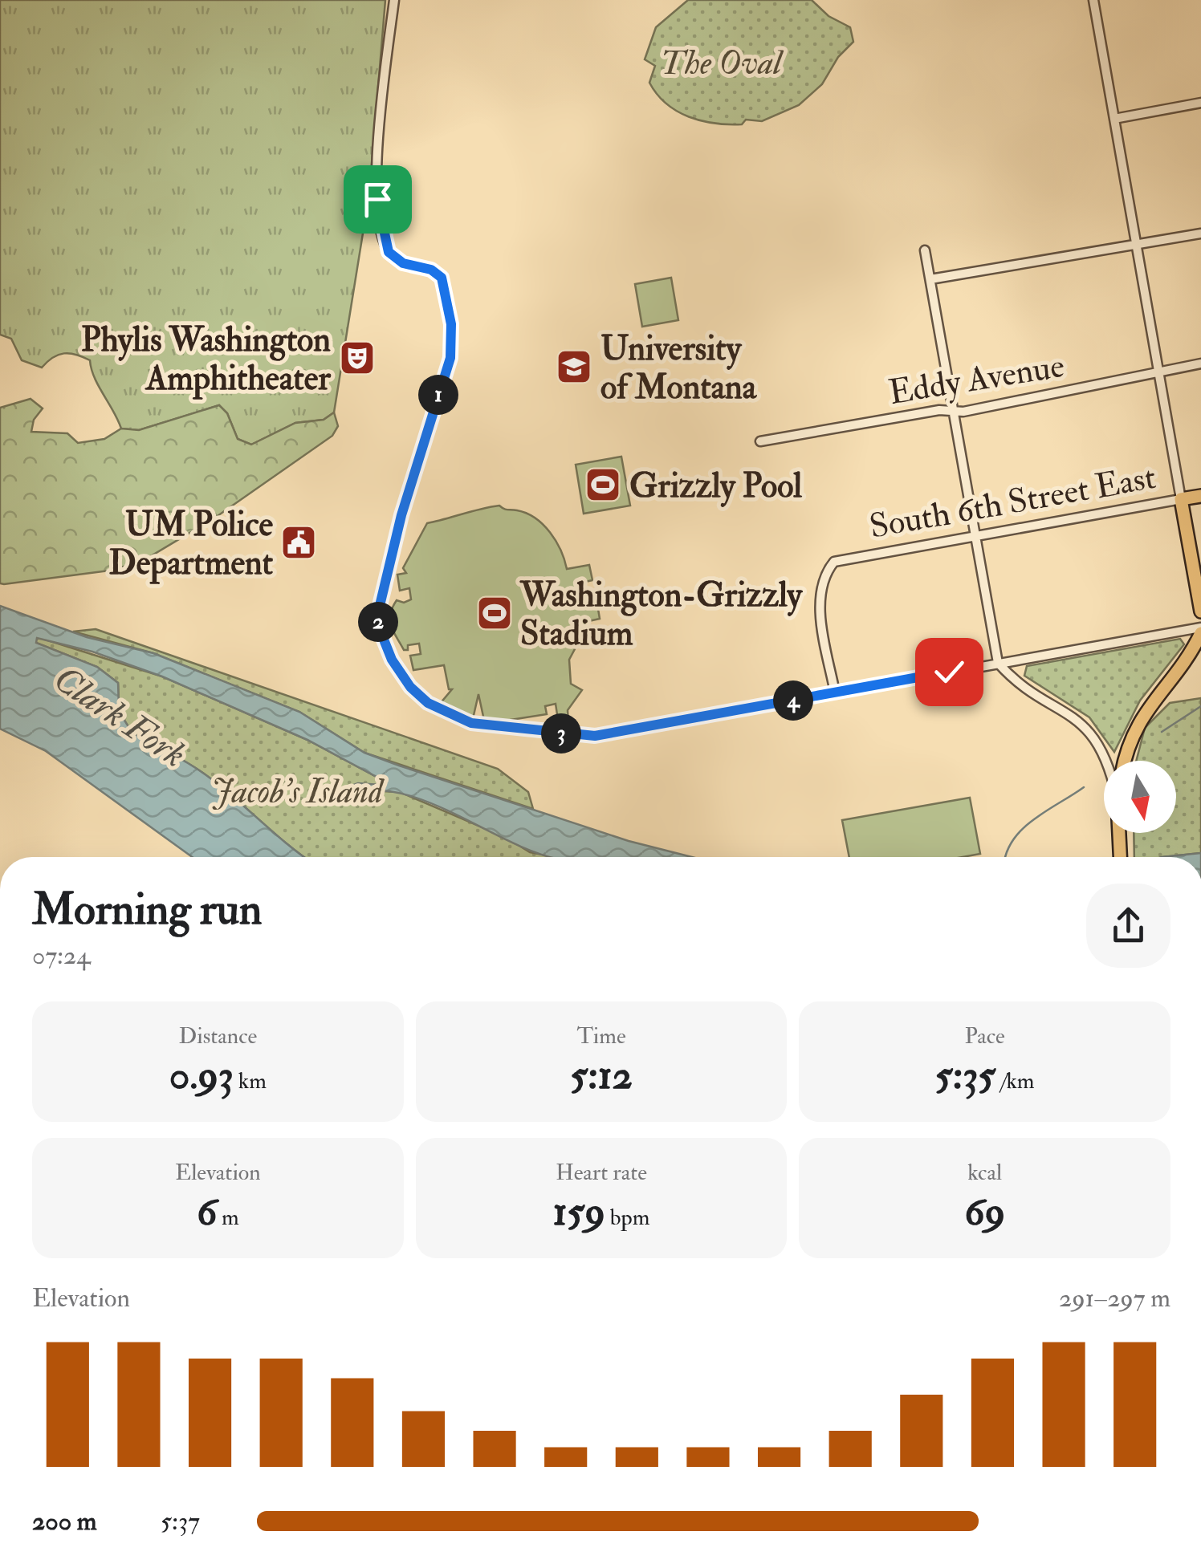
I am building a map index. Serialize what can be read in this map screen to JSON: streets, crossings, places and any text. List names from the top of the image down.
{
  "streets": {
    "highway": ["South 6th Street East"],
    "street": ["Eddy Avenue"]
  },
  "water": ["Clark Fork"],
  "parks": ["The Oval", "Jacob's Island"],
  "places": {
    "theatre": ["Phylis Washington Amphitheater"],
    "school or university": ["University of Montana"],
    "sports": ["Grizzly Pool", "Washington-Grizzly Stadium"],
    "public building": ["UM Police Department"]
  },
  "north": "bottom",
  "page": {
    "pins": [
      "1",
      "2",
      "4",
      "3"
    ],
    "heading": ["Morning run", "07:24"],
    "stats": [
      ["Distance", "0.93 km"],
      ["Time", "5:12"],
      ["Pace", "5:35 /km"],
      ["Elevation", "6 m"],
      ["Heart rate", "159 bpm"],
      ["kcal", "69"]
    ],
    "chart": ["Elevation", "291–297 m"],
    "list": [
      {
        "name": "200 m",
        "note": "5:37"
      }
    ]
  }
}
